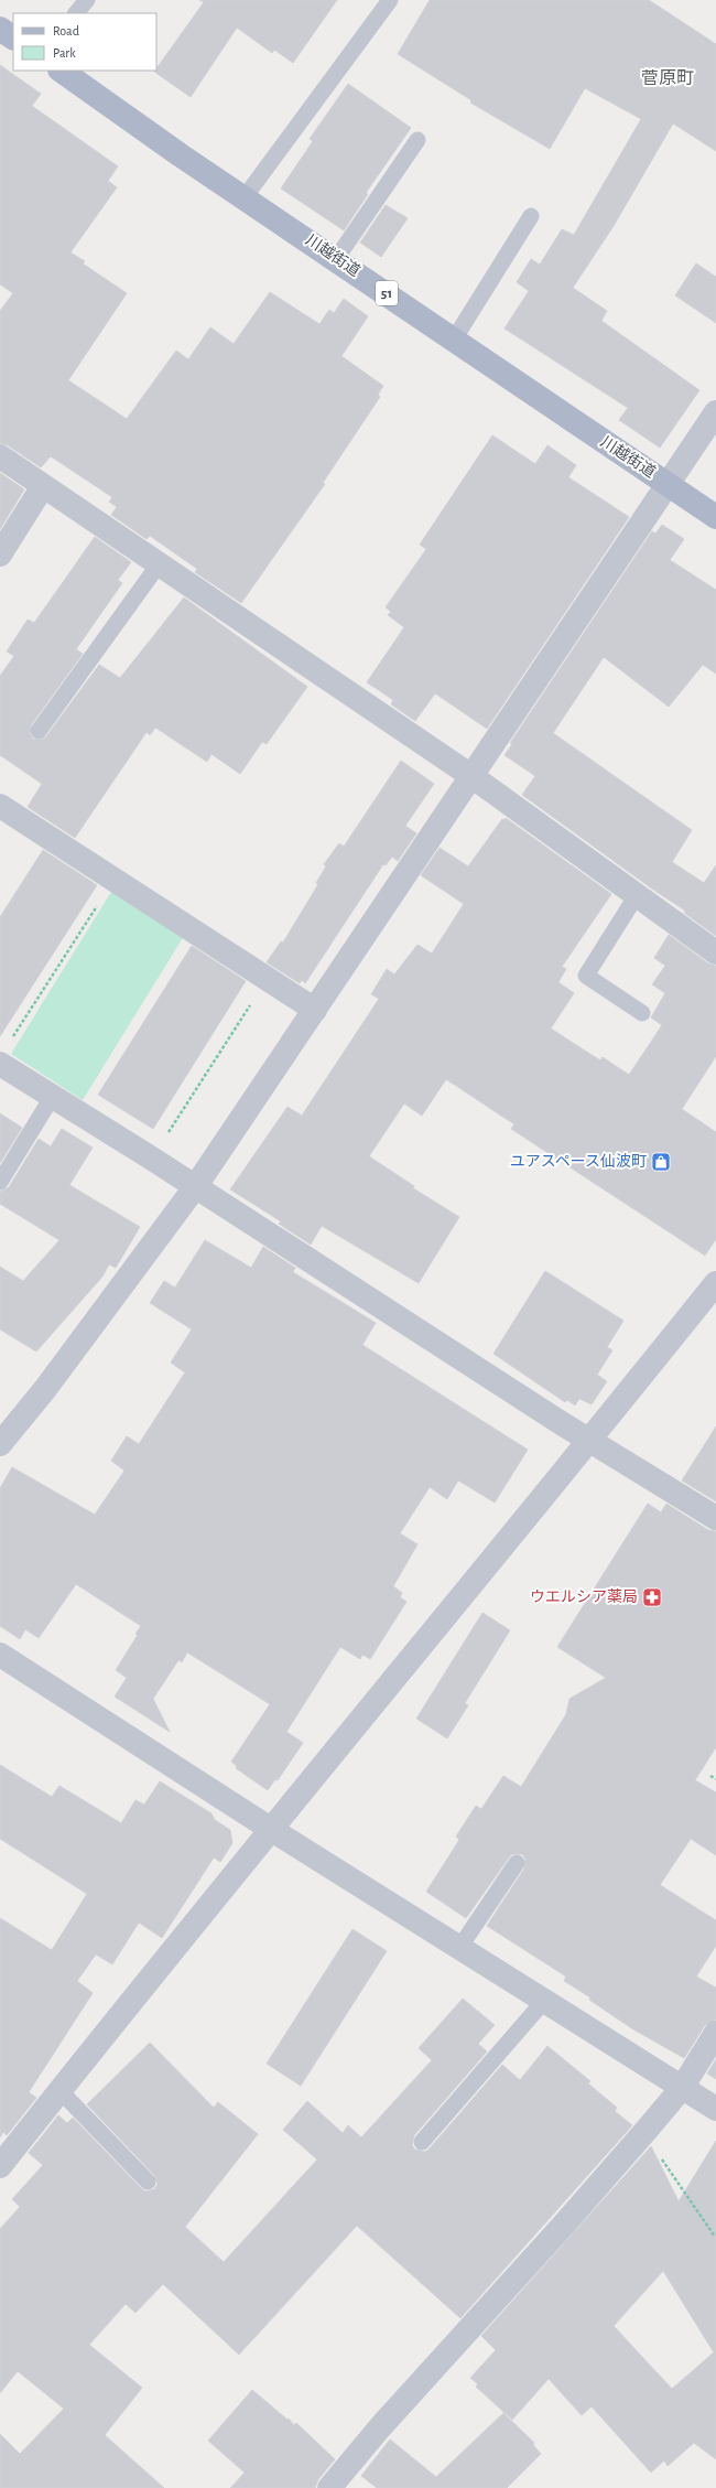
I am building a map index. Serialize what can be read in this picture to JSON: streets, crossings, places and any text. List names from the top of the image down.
{
  "streets": {
    "main road": ["川越街道", "51"]
  },
  "districts": ["菅原町"],
  "places": {
    "shop": ["ユアスペース仙波町"],
    "pharmacy": ["ウエルシア薬局"]
  },
  "legend": ["Road", "Park"]
}
